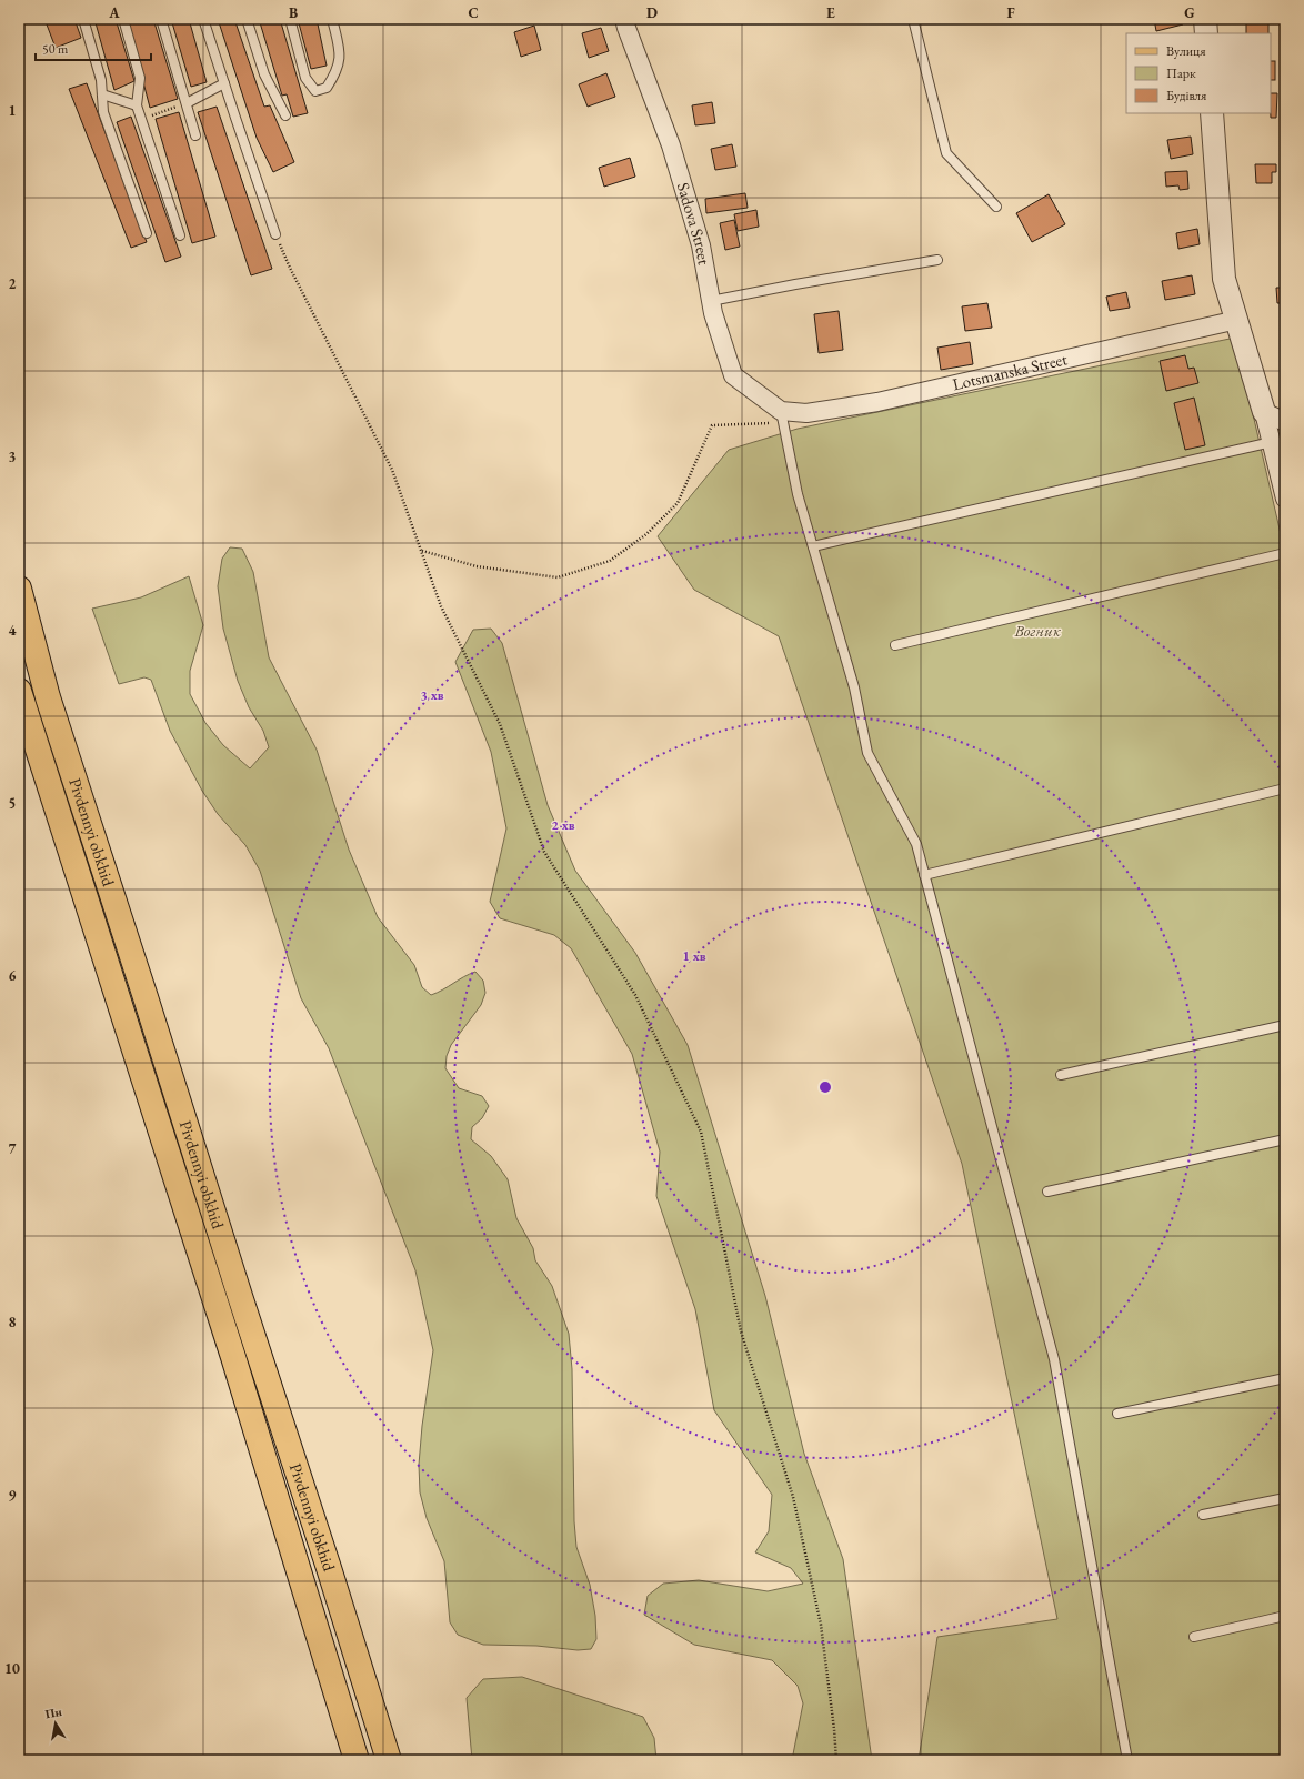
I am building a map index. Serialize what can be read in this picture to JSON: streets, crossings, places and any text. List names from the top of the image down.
{
  "streets": {
    "main road": ["Pivdennyi obkhid"],
    "street": ["Sadova Street", "Lotsmanska Street"]
  },
  "crossings": [
    ["Sadova Street", "Lotsmanska Street"]
  ],
  "parks": ["Вогник"],
  "legend": ["Вулиця", "Парк", "Будівля"],
  "scale_bar": "50 m",
  "north": "top",
  "grid": {
    "columns": [
      "A",
      "B",
      "C",
      "D",
      "E",
      "F",
      "G"
    ],
    "rows": [
      "1",
      "2",
      "3",
      "4",
      "5",
      "6",
      "7",
      "8",
      "9",
      "10"
    ]
  },
  "rings": ["3 хв", "2 хв", "1 хв"]
}
